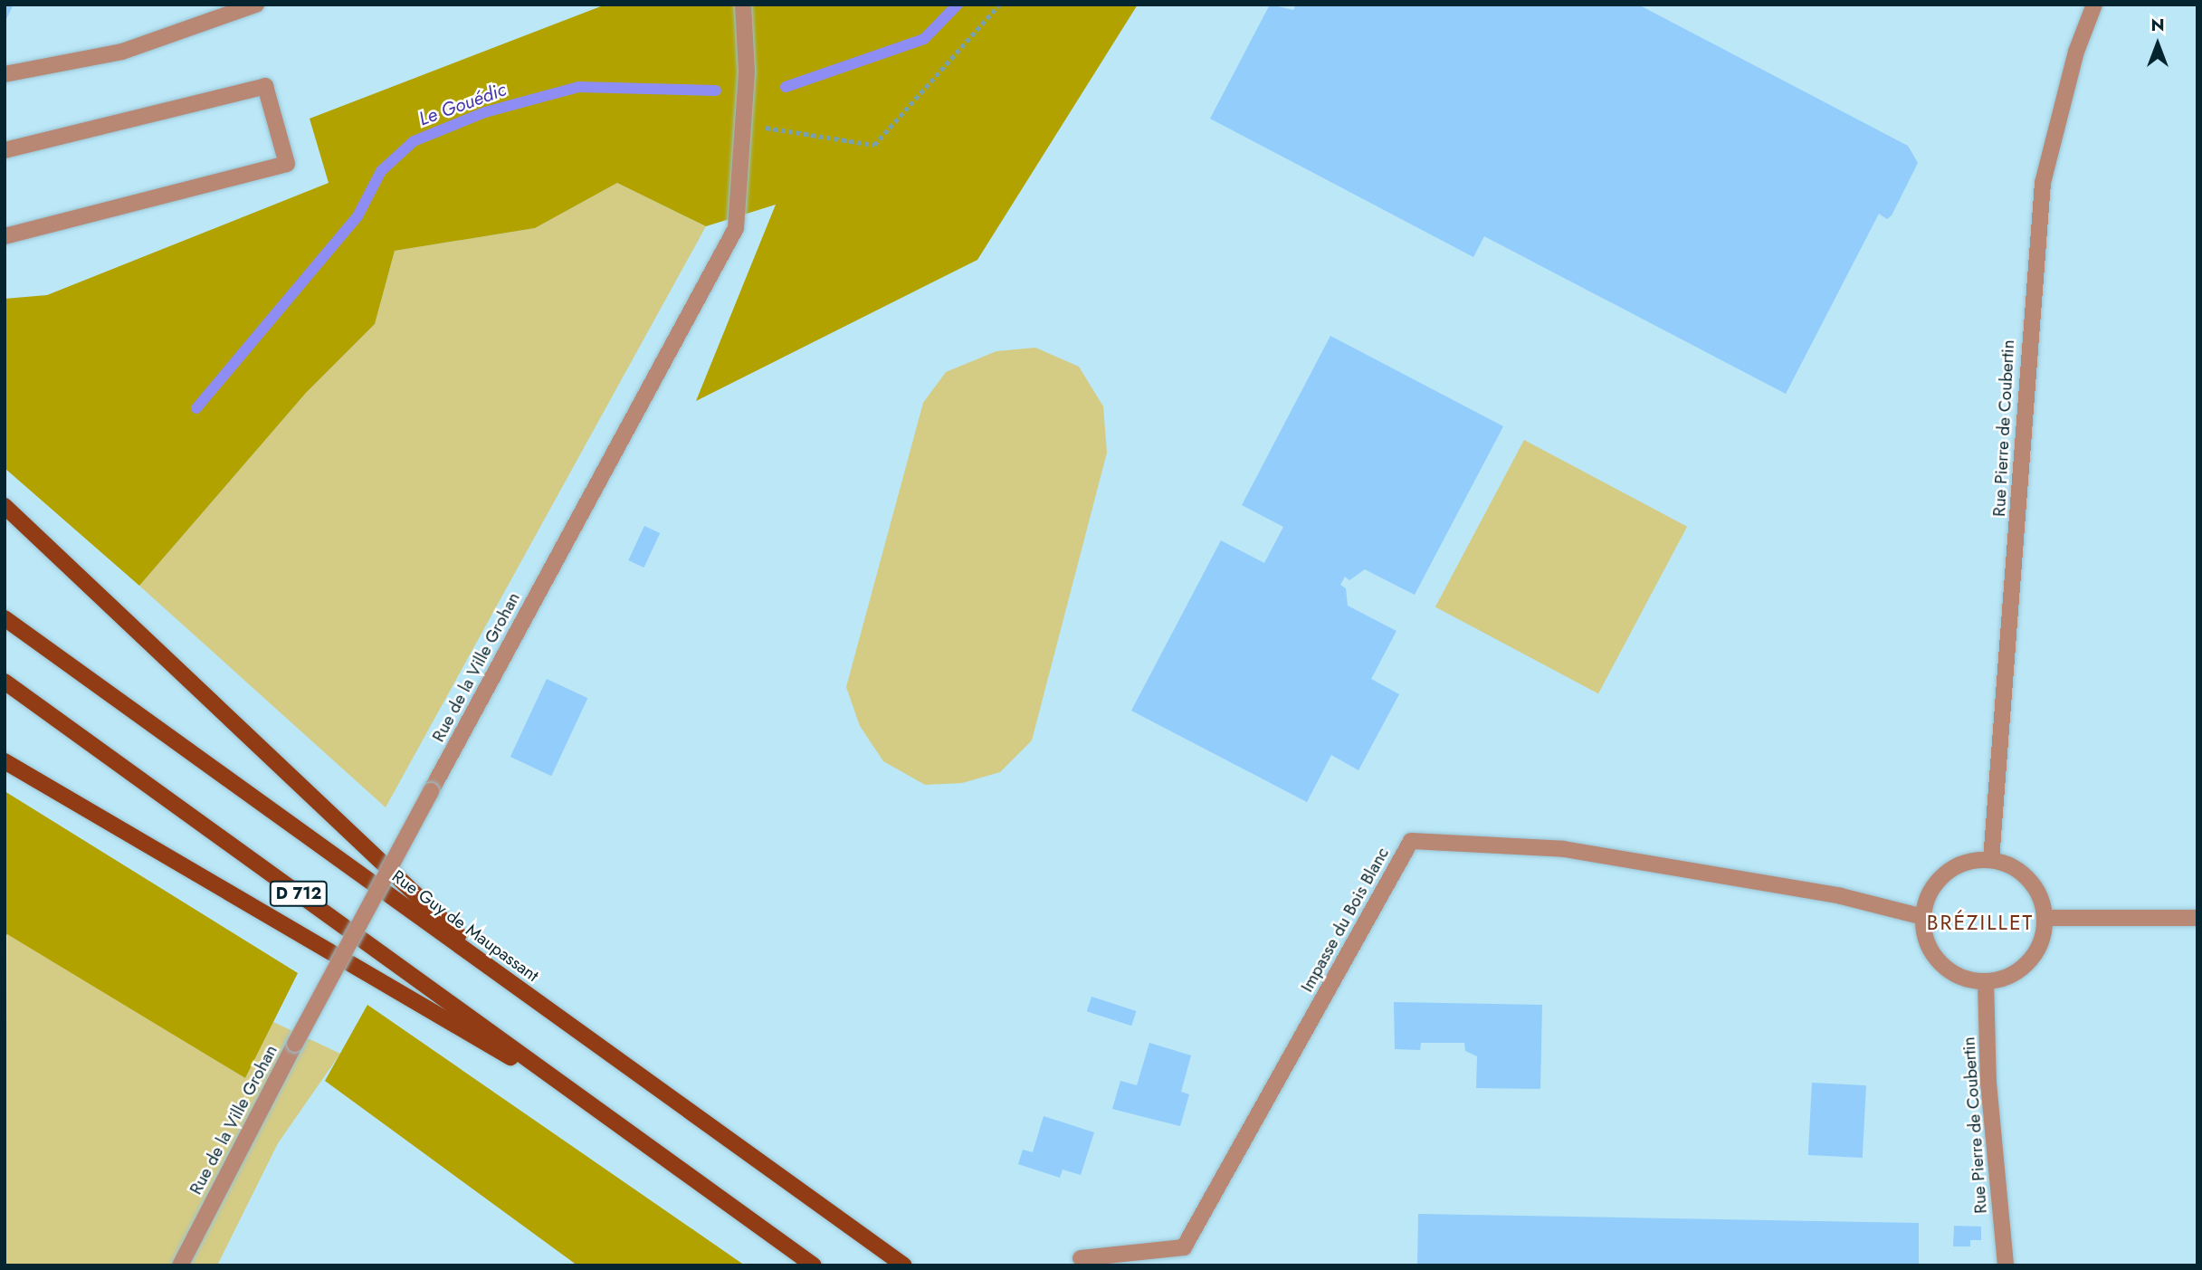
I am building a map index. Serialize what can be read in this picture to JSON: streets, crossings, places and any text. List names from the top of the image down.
{
  "streets": {
    "main road": ["D 712", "Rue Guy de Maupassant"],
    "street": ["Rue Pierre de Coubertin", "Rue de la Ville Grohan", "Impasse du Bois Blanc"]
  },
  "crossings": [
    ["Rue Pierre de Coubertin", "Impasse du Bois Blanc"]
  ],
  "districts": ["BRÉZILLET"],
  "water": ["Le Gouédic"],
  "north": "top"
}
